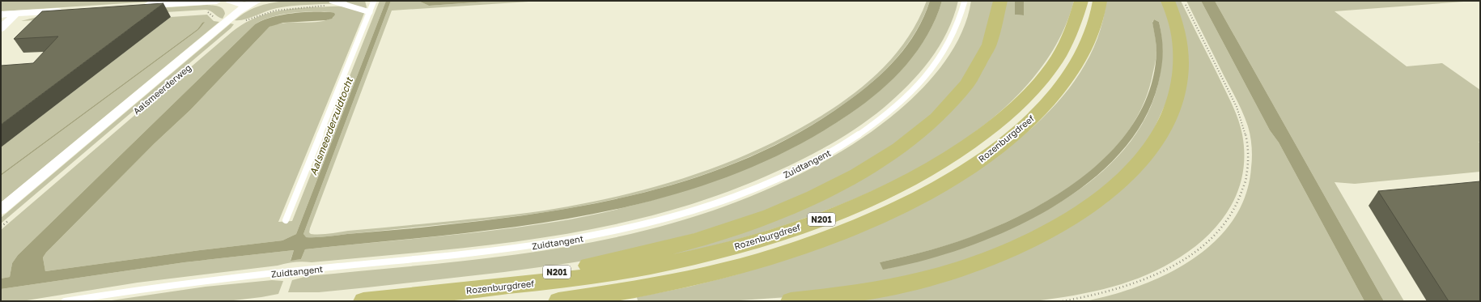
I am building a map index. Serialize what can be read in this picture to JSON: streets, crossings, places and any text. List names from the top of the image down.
{
  "streets": {
    "highway": ["Rozenburgdreef", "N201"],
    "street": ["Aalsmeerderweg"],
    "lane": ["Zuidtangent"]
  },
  "crossings": [
    ["Rozenburgdreef", "N201"]
  ],
  "water": ["Aalsmeerderzuidtocht"]
}
